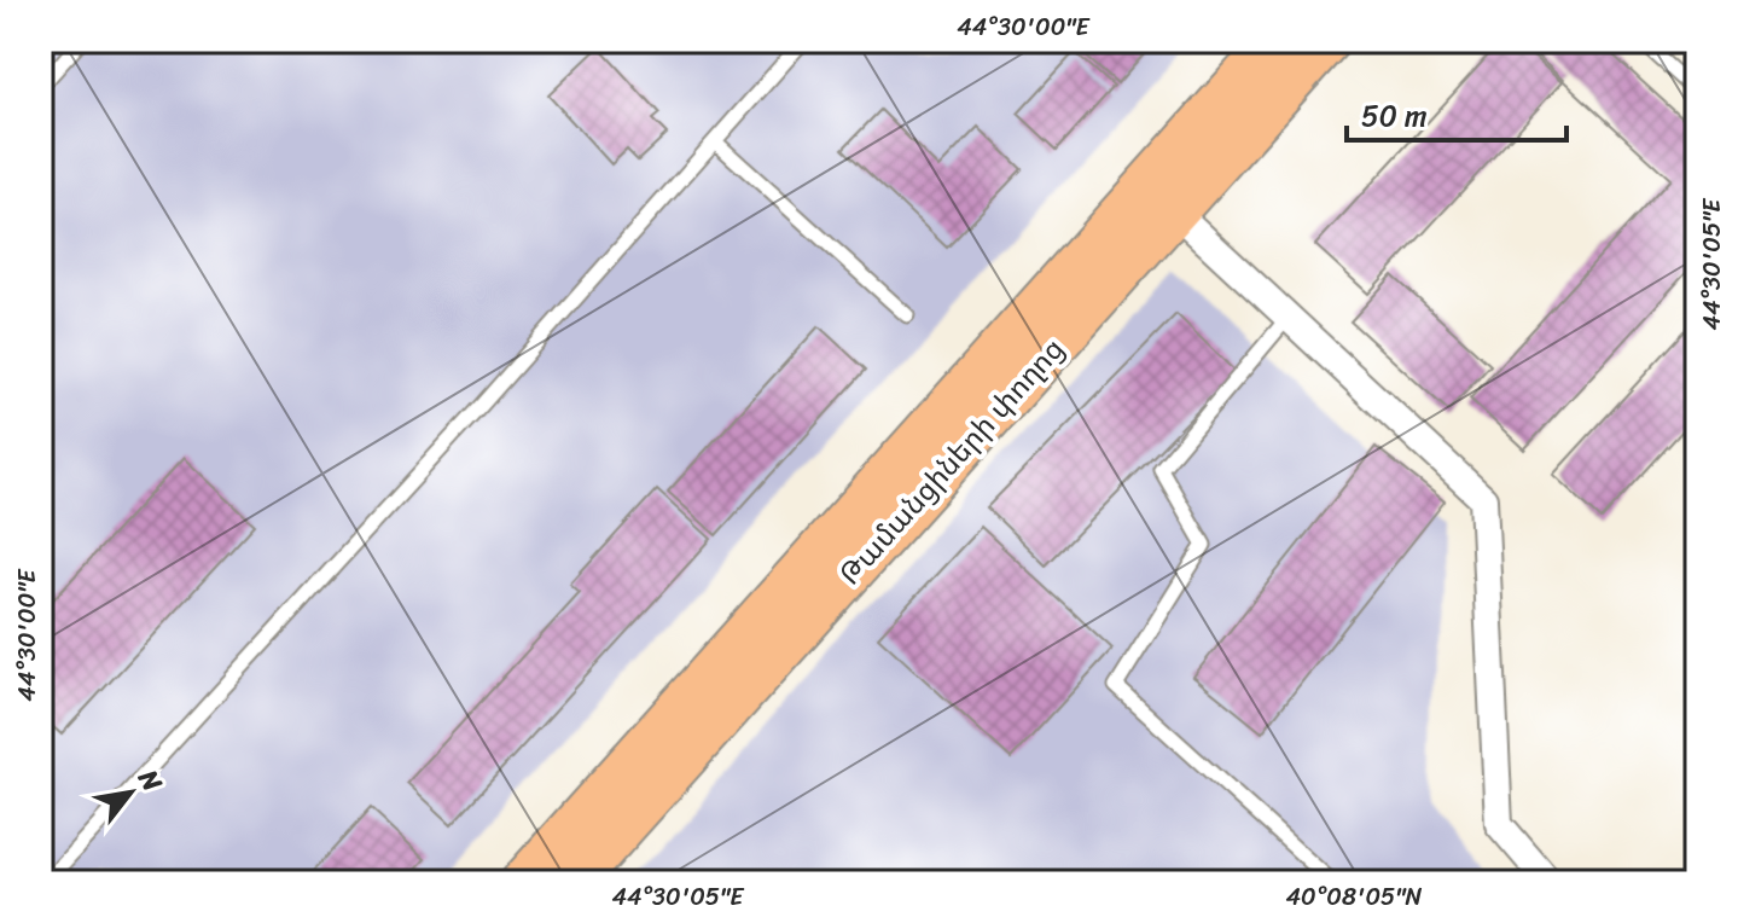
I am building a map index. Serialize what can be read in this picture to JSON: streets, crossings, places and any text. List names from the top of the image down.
{
  "streets": {
    "main road": ["Թամանցիների փողոց"]
  },
  "scale_bar": "50 m",
  "north": "top right",
  "coordinates": ["44°30'00\"E", "44°30'05\"E", "40°08'05\"N"]
}
